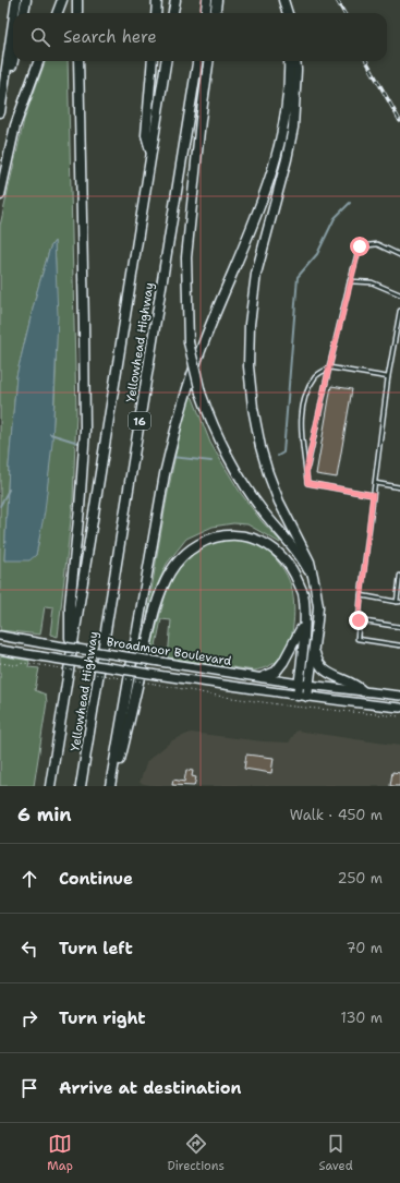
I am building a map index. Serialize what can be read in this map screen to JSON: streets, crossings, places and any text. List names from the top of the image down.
{
  "streets": {
    "highway": ["Yellowhead Highway", "16"],
    "main road": ["Broadmoor Boulevard"]
  },
  "page": {
    "search": "Search here",
    "heading": ["6 min", "Walk · 450 m"],
    "list": [
      ["Continue", "250 m"],
      ["Turn left", "70 m"],
      ["Turn right", "130 m"],
      "Arrive at destination"
    ],
    "nav": ["Map", "Directions", "Saved"]
  }
}
